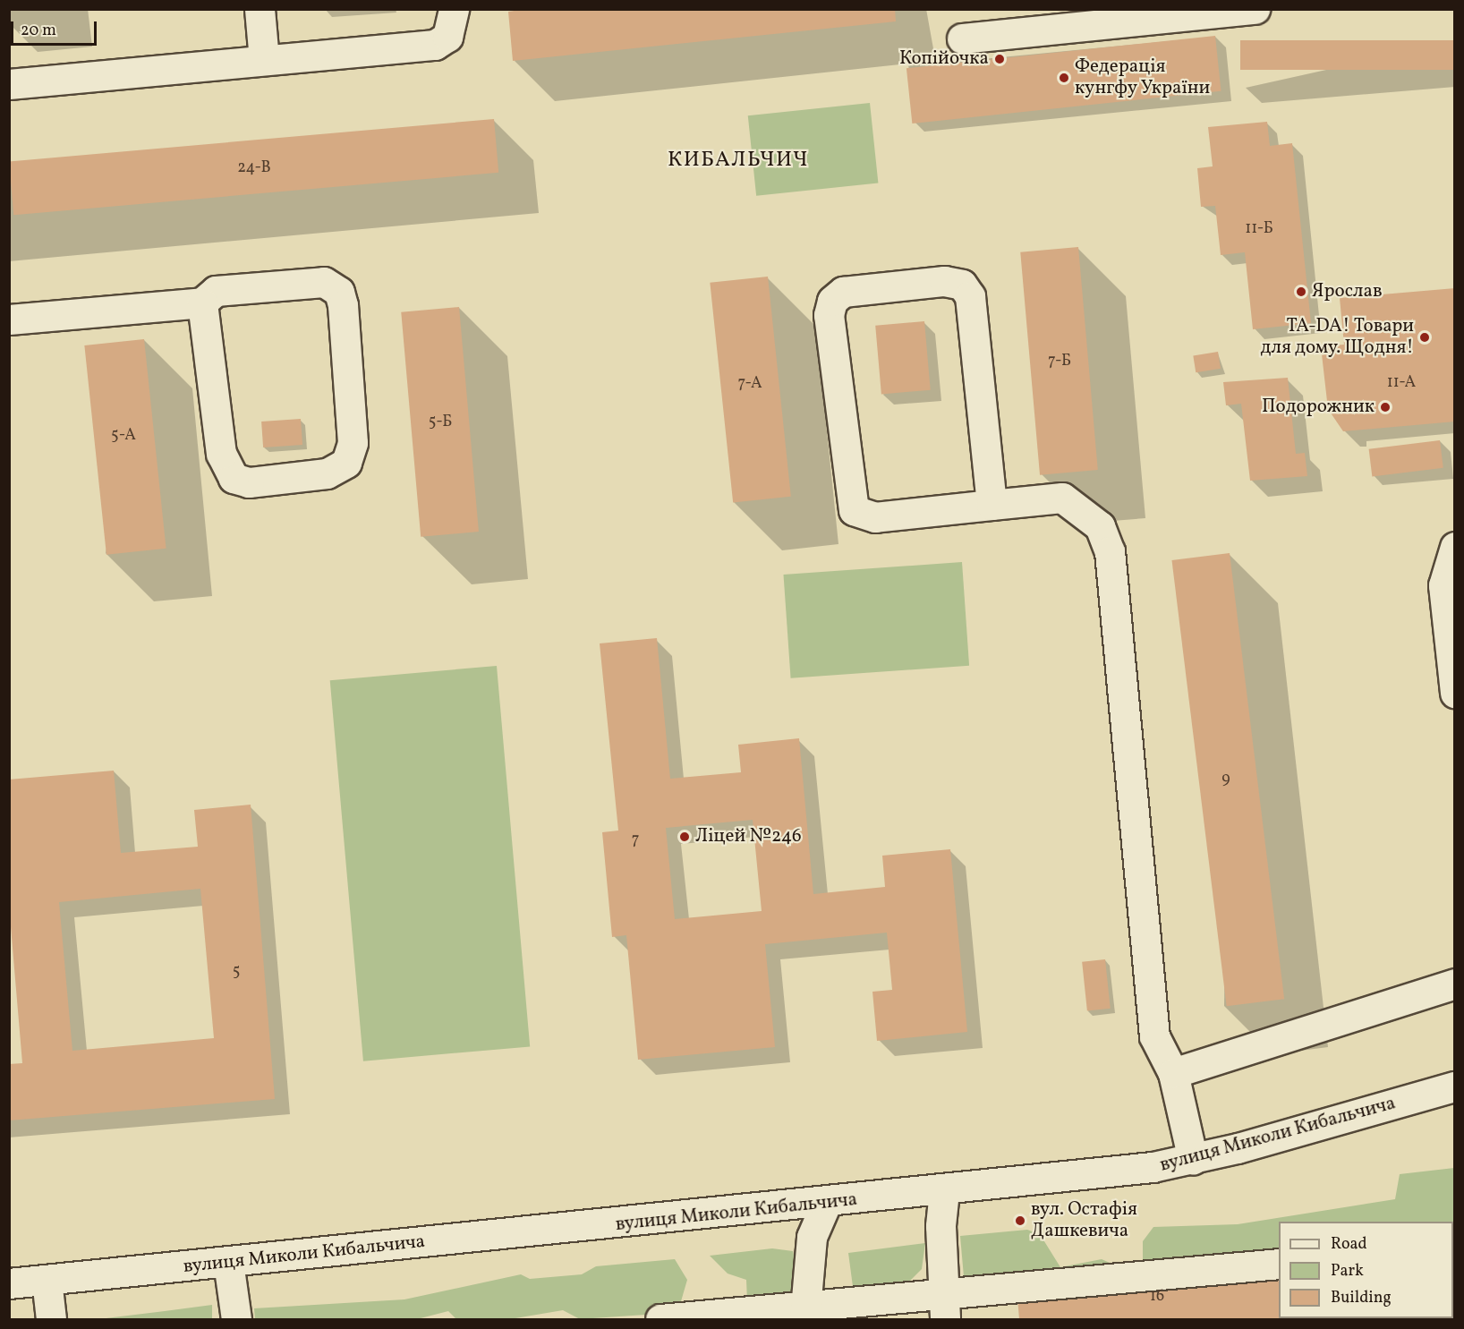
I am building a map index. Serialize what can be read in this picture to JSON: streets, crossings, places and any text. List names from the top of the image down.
{
  "streets": {
    "street": ["вулиця Миколи Кибальчича"]
  },
  "districts": ["КИБАЛЬЧИЧ"],
  "places": [
    "Копійочка",
    "Федерація кунгфу України",
    "Ярослав",
    "TA-DA! Товари для дому. Щодня!",
    "Подорожник",
    "Ліцей №246",
    "вул. Остафія Дашкевича"
  ],
  "house_numbers": [
    "24-В",
    "11-Б",
    "7-Б",
    "11-А",
    "7-А",
    "5-Б",
    "5-А",
    "9",
    "7",
    "5",
    "16"
  ],
  "legend": ["Road", "Park", "Building"],
  "scale_bar": "20 m"
}
